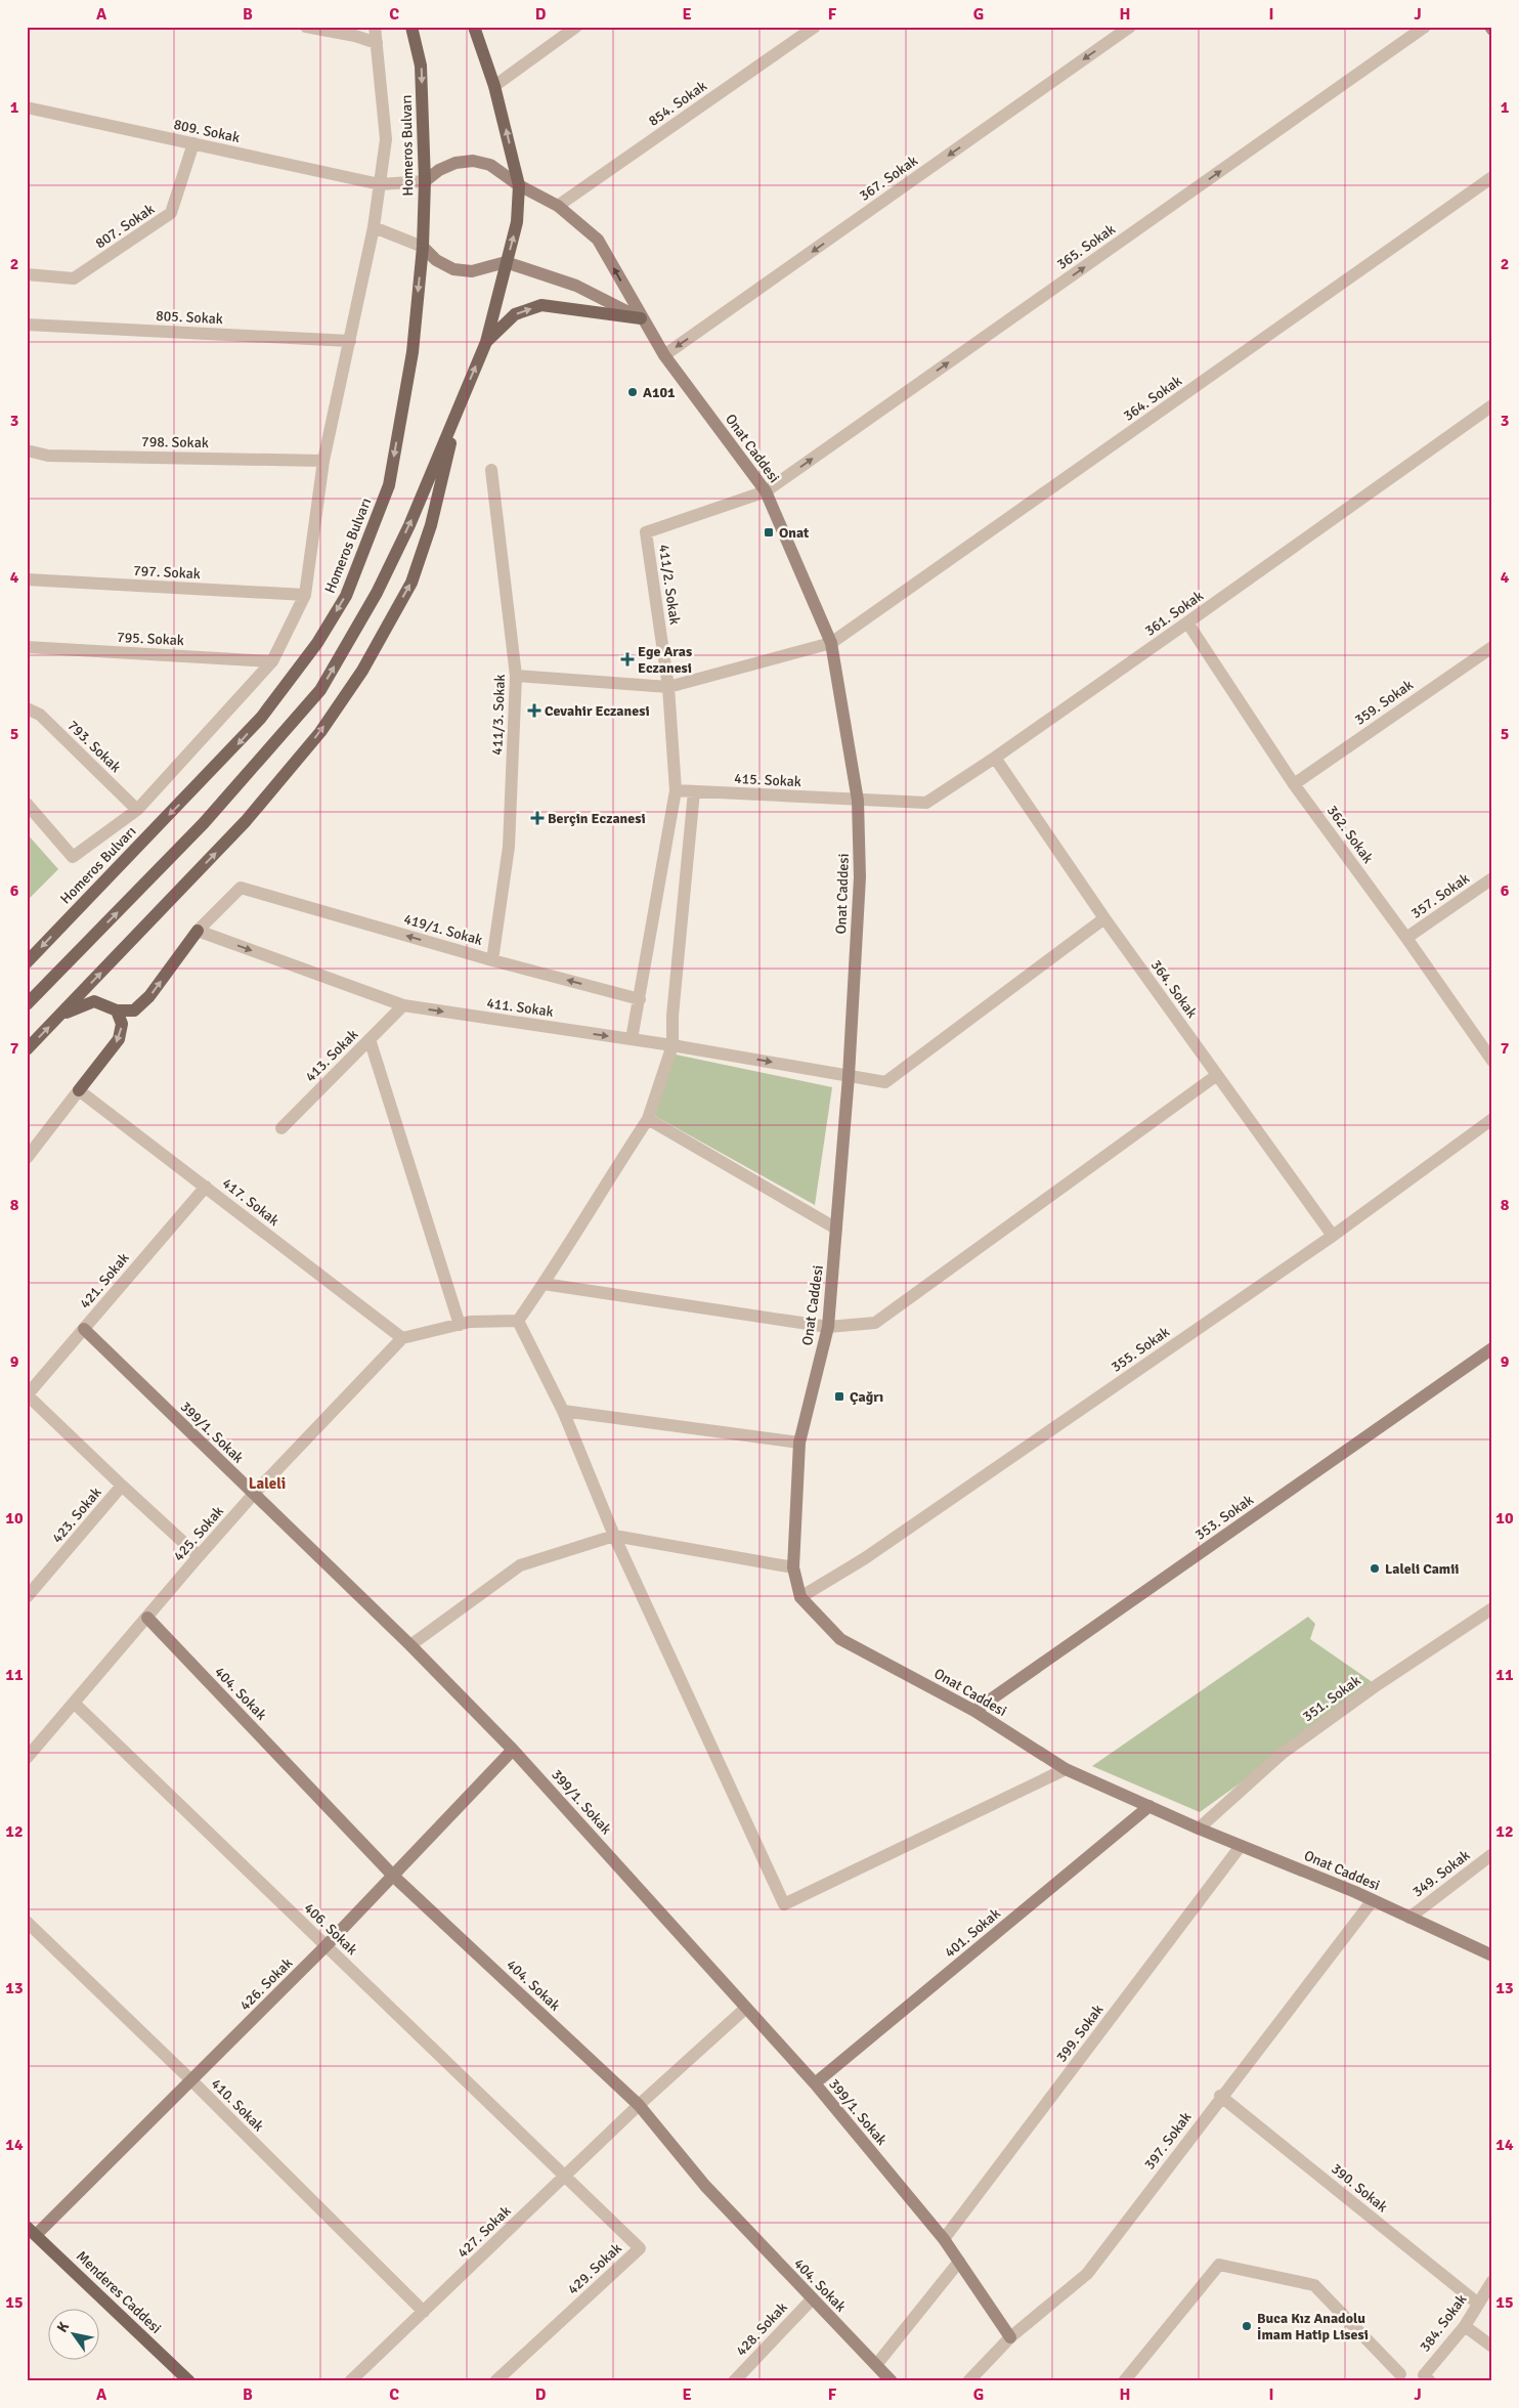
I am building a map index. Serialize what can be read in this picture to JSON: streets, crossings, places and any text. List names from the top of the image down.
{
  "streets": {
    "main road": ["Homeros Bulvarı", "Menderes Caddesi"],
    "street": [
      "854. Sokak",
      "809. Sokak",
      "367. Sokak",
      "807. Sokak",
      "365. Sokak",
      "805. Sokak",
      "364. Sokak",
      "798. Sokak",
      "Onat Caddesi",
      "797. Sokak",
      "411/2. Sokak",
      "361. Sokak",
      "795. Sokak",
      "359. Sokak",
      "411/3. Sokak",
      "793. Sokak",
      "415. Sokak",
      "362. Sokak",
      "357. Sokak",
      "419/1. Sokak",
      "411. Sokak",
      "413. Sokak",
      "417. Sokak",
      "421. Sokak",
      "355. Sokak",
      "399/1. Sokak",
      "423. Sokak",
      "353. Sokak",
      "425. Sokak",
      "404. Sokak",
      "351. Sokak",
      "349. Sokak",
      "406. Sokak",
      "401. Sokak",
      "426. Sokak",
      "399. Sokak",
      "410. Sokak",
      "397. Sokak",
      "390. Sokak",
      "427. Sokak",
      "429. Sokak",
      "384. Sokak",
      "428. Sokak"
    ]
  },
  "crossings": [
    ["854. Sokak", "Onat Caddesi"],
    ["809. Sokak", "Homeros Bulvarı"],
    ["809. Sokak", "807. Sokak"],
    ["809. Sokak", "Onat Caddesi"],
    ["Homeros Bulvarı", "Onat Caddesi"],
    ["367. Sokak", "Onat Caddesi"],
    ["365. Sokak", "Onat Caddesi"],
    ["365. Sokak", "411/2. Sokak"],
    ["364. Sokak", "Onat Caddesi"],
    ["364. Sokak", "361. Sokak"],
    ["364. Sokak", "411. Sokak"],
    ["364. Sokak", "355. Sokak"],
    ["Onat Caddesi", "411/2. Sokak"],
    ["Onat Caddesi", "361. Sokak"],
    ["Onat Caddesi", "415. Sokak"],
    ["Onat Caddesi", "411. Sokak"],
    ["Onat Caddesi", "355. Sokak"],
    ["Onat Caddesi", "353. Sokak"],
    ["Onat Caddesi", "351. Sokak"],
    ["Onat Caddesi", "349. Sokak"],
    ["Onat Caddesi", "401. Sokak"],
    ["Onat Caddesi", "399. Sokak"],
    ["Onat Caddesi", "397. Sokak"],
    ["411/2. Sokak", "415. Sokak"],
    ["411/2. Sokak", "419/1. Sokak"],
    ["411/2. Sokak", "411. Sokak"],
    ["361. Sokak", "415. Sokak"],
    ["361. Sokak", "362. Sokak"],
    ["359. Sokak", "362. Sokak"],
    ["411/3. Sokak", "419/1. Sokak"],
    ["362. Sokak", "357. Sokak"],
    ["419/1. Sokak", "411. Sokak"],
    ["411. Sokak", "413. Sokak"],
    ["417. Sokak", "421. Sokak"],
    ["417. Sokak", "425. Sokak"],
    ["421. Sokak", "399/1. Sokak"],
    ["399/1. Sokak", "425. Sokak"],
    ["399/1. Sokak", "401. Sokak"],
    ["399/1. Sokak", "426. Sokak"],
    ["399/1. Sokak", "399. Sokak"],
    ["399/1. Sokak", "397. Sokak"],
    ["399/1. Sokak", "427. Sokak"],
    ["423. Sokak", "425. Sokak"],
    ["425. Sokak", "404. Sokak"],
    ["425. Sokak", "406. Sokak"],
    ["404. Sokak", "426. Sokak"],
    ["404. Sokak", "427. Sokak"],
    ["404. Sokak", "428. Sokak"],
    ["406. Sokak", "426. Sokak"],
    ["406. Sokak", "427. Sokak"],
    ["406. Sokak", "429. Sokak"],
    ["426. Sokak", "410. Sokak"],
    ["426. Sokak", "Menderes Caddesi"],
    ["410. Sokak", "427. Sokak"],
    ["397. Sokak", "390. Sokak"],
    ["390. Sokak", "384. Sokak"],
    ["427. Sokak", "429. Sokak"]
  ],
  "one_way": [
    "367. Sokak",
    "365. Sokak",
    "419/1. Sokak",
    "411. Sokak"
  ],
  "districts": ["Laleli"],
  "places": {
    "other": ["A101", "Laleli Camii", "Buca Kız Anadolu İmam Hatip Lisesi"],
    "transit": ["Onat", "Çağrı"],
    "health": ["Ege Aras Eczanesi", "Cevahir Eczanesi", "Berçin Eczanesi"]
  },
  "north": "top left",
  "grid": {
    "columns": [
      "A",
      "B",
      "C",
      "D",
      "E",
      "F",
      "G",
      "H",
      "I",
      "J"
    ],
    "rows": [
      "1",
      "2",
      "3",
      "4",
      "5",
      "6",
      "7",
      "8",
      "9",
      "10",
      "11",
      "12",
      "13",
      "14",
      "15"
    ]
  }
}
